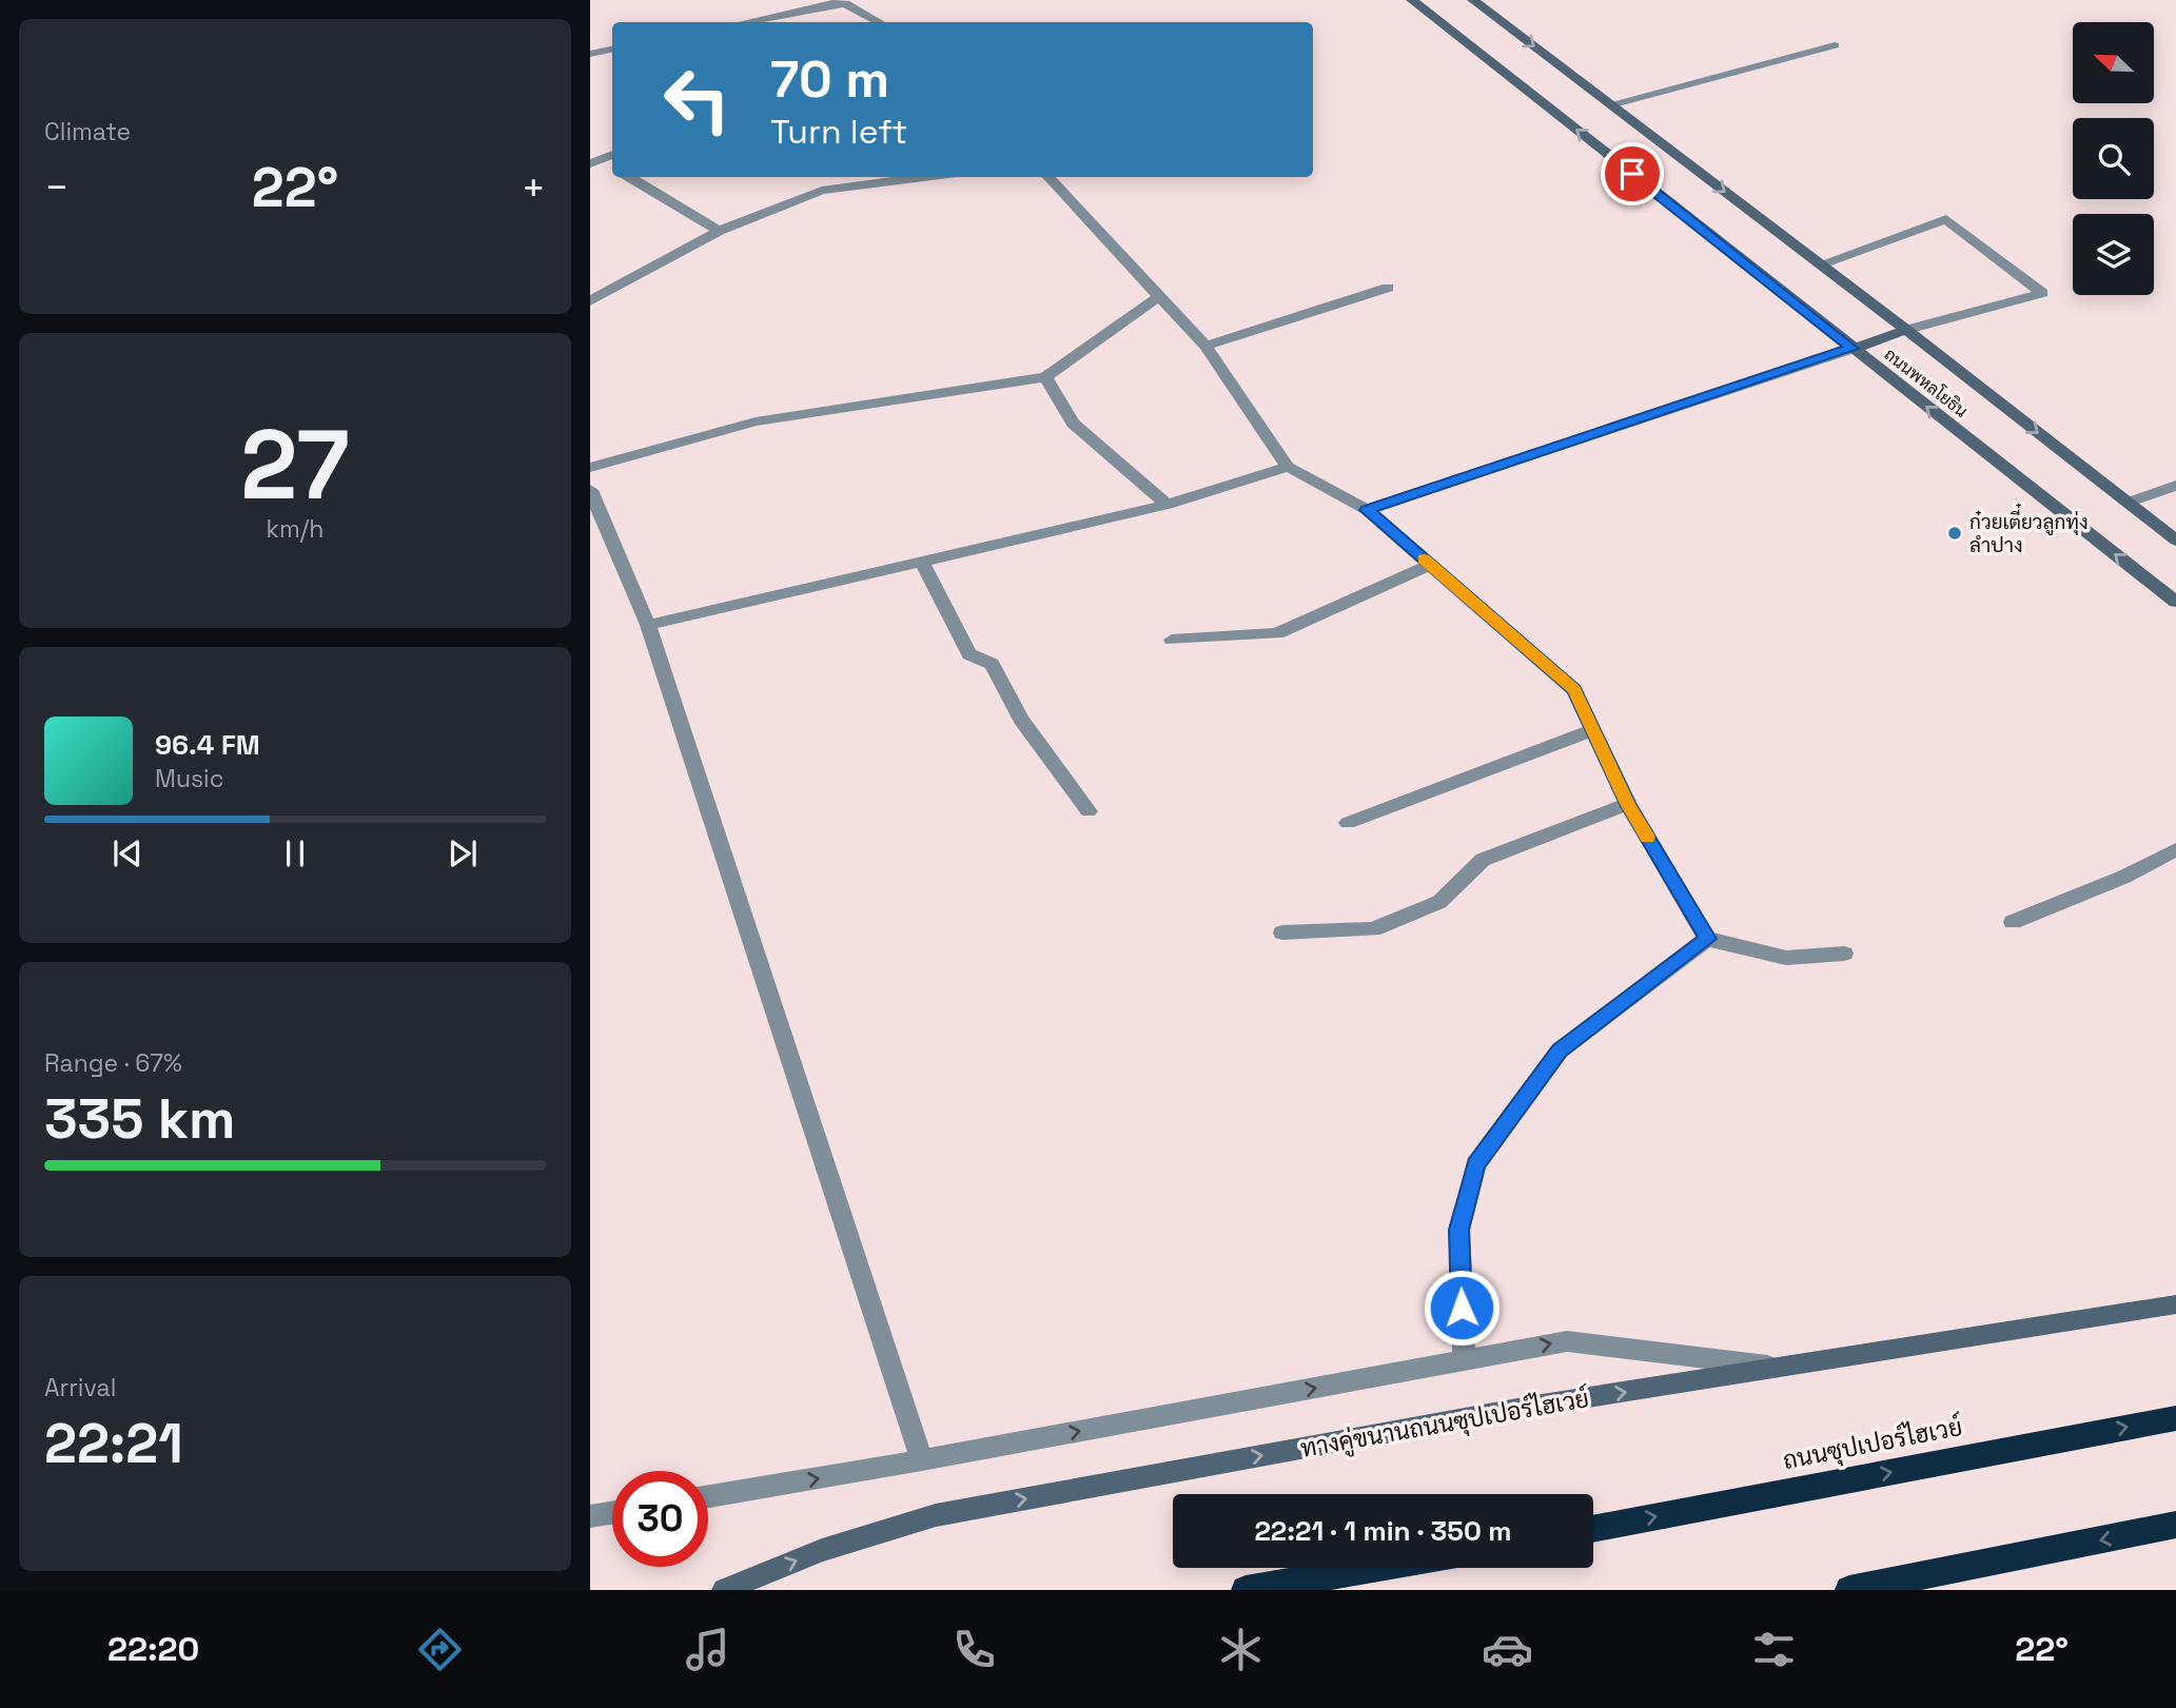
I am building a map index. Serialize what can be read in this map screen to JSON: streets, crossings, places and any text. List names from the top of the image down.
{
  "streets": {
    "highway": ["ถนนซุปเปอร์ไฮเวย์"],
    "main road": ["ถนนพหลโยธิน", "ทางคู่ขนานถนนซุปเปอร์ไฮเวย์"]
  },
  "one_way": ["ทางคู่ขนานถนนซุปเปอร์ไฮเวย์"],
  "places": ["ก๋วยเตี๋ยวลูกทุ่ง ลำปาง"],
  "north": "top left",
  "page": {
    "tile": [
      "Climate",
      ["27", "km/h"],
      ["Range · 67%", "335 km"],
      ["Arrival", "22:21"]
    ],
    "turn": ["70 m", "Turn left"],
    "heat": ["−", "22°", "+"],
    "song": ["96.4 FM", "Music"],
    "limit": "30",
    "trip": "22:21 · 1 min · 350 m",
    "tabs": ["22:20", "22°"]
  }
}
